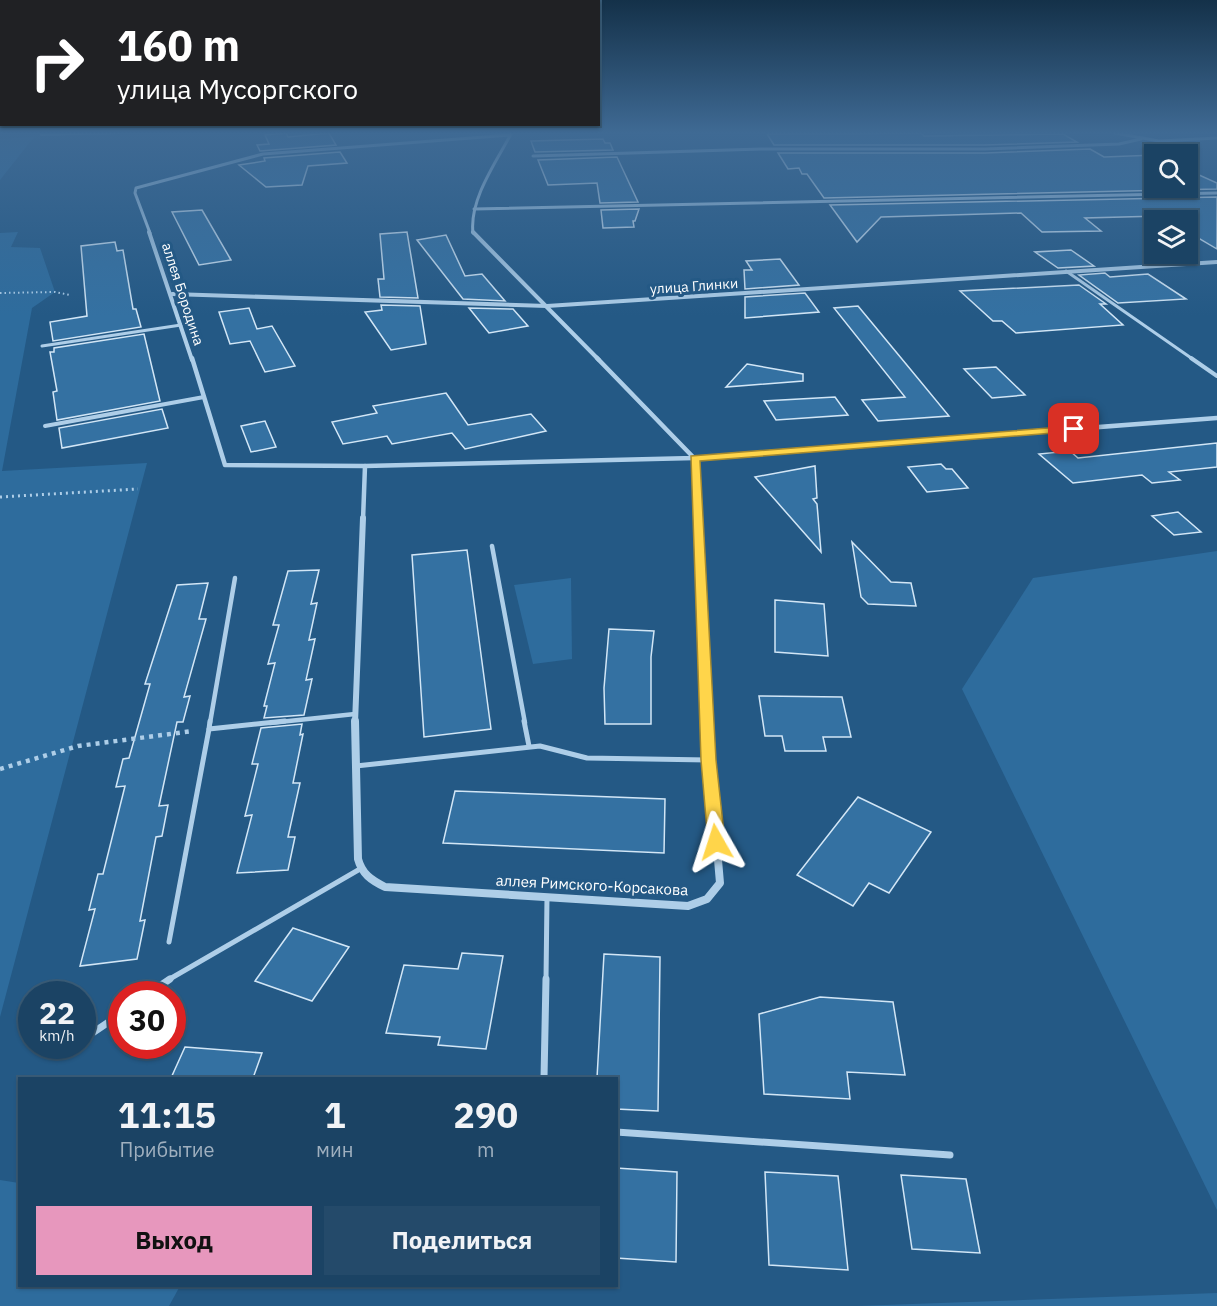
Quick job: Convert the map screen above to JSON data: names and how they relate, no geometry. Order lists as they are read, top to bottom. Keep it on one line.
{"streets":{"street":["улица Глинки","аллея Бородина","аллея Римского-Корсакова"]},"crossings":[["улица Глинки","аллея Бородина"]],"page":{"turn":["160 m","улица Мусоргского"],"speed":"22 km/h","limit":"30","eta":["11:15","Прибытие","1","мин","290","m"],"buttons":["Выход","Поделиться"]}}
